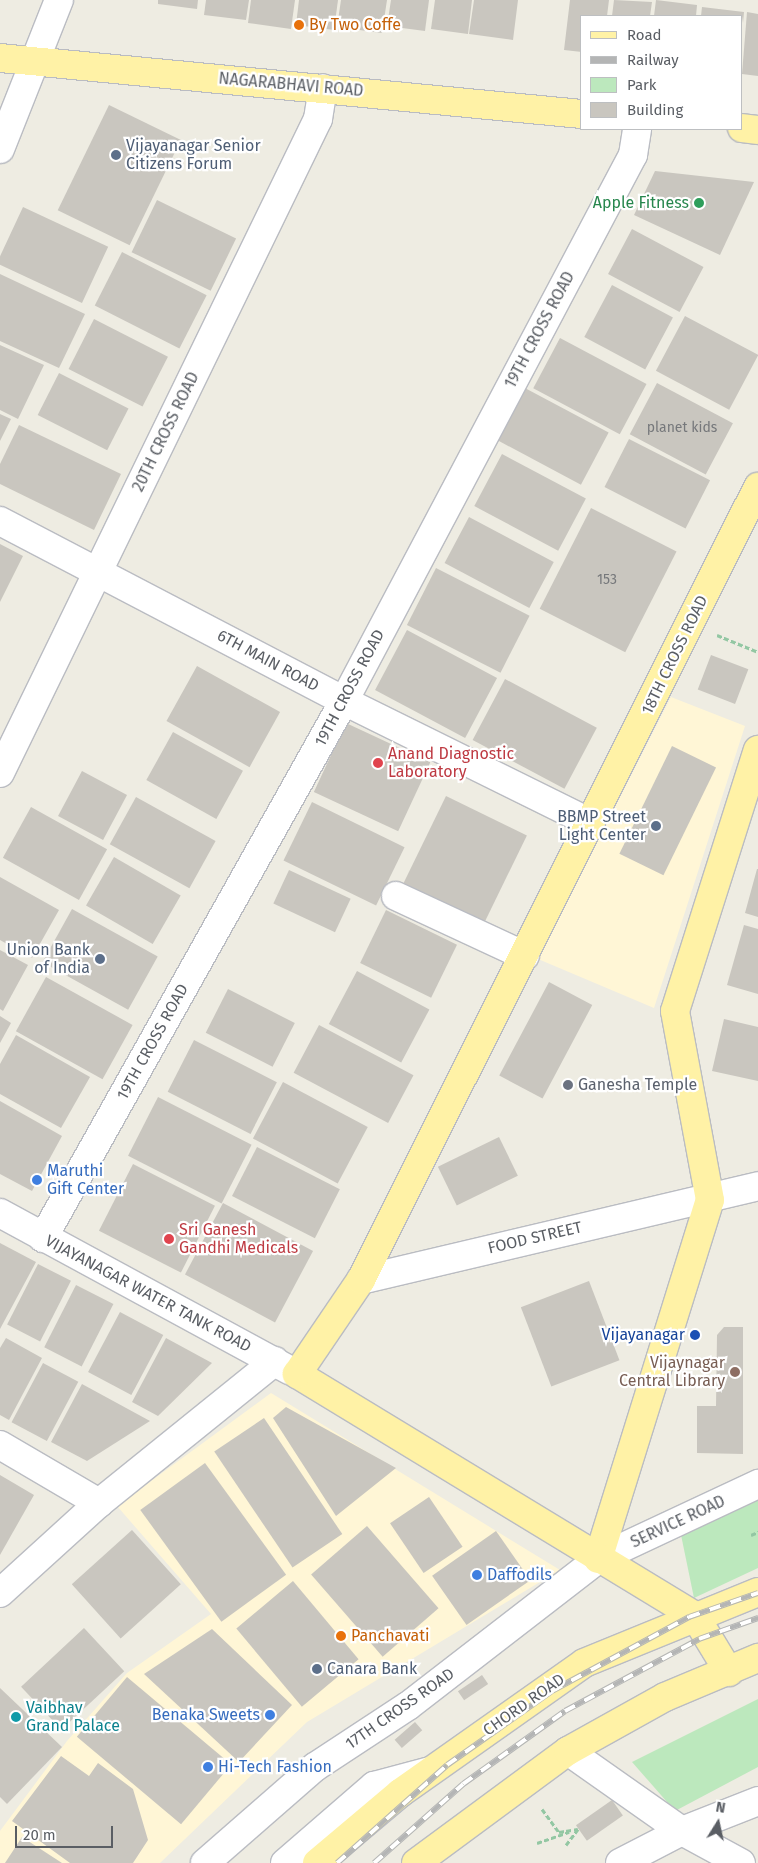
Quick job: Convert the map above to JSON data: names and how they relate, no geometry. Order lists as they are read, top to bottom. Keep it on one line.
{"streets":{"main road":["NAGARABHAVI ROAD","18TH CROSS ROAD","CHORD ROAD"],"street":["19TH CROSS ROAD","20TH CROSS ROAD","6TH MAIN ROAD","FOOD STREET","VIJAYANAGAR WATER TANK ROAD","SERVICE ROAD","17TH CROSS ROAD"]},"crossings":[["NAGARABHAVI ROAD","20TH CROSS ROAD"],["19TH CROSS ROAD","6TH MAIN ROAD"],["19TH CROSS ROAD","VIJAYANAGAR WATER TANK ROAD"],["20TH CROSS ROAD","6TH MAIN ROAD"],["18TH CROSS ROAD","6TH MAIN ROAD"],["18TH CROSS ROAD","FOOD STREET"],["18TH CROSS ROAD","VIJAYANAGAR WATER TANK ROAD"],["SERVICE ROAD","17TH CROSS ROAD"]],"places":["By Two Coffe","Vijayanagar Senior Citizens Forum","Apple Fitness","Anand Diagnostic Laboratory","BBMP Street Light Center","Union Bank of India","Ganesha Temple","Maruthi Gift Center","Sri Ganesh Gandhi Medicals","Vijayanagar","Vijaynagar Central Library","Daffodils","Panchavati","Canara Bank","Benaka Sweets","Vaibhav Grand Palace","Hi-Tech Fashion"],"house_numbers":["planet kids","153"],"legend":["Road","Railway","Park","Building"],"scale_bar":"20 m","north":"top"}
